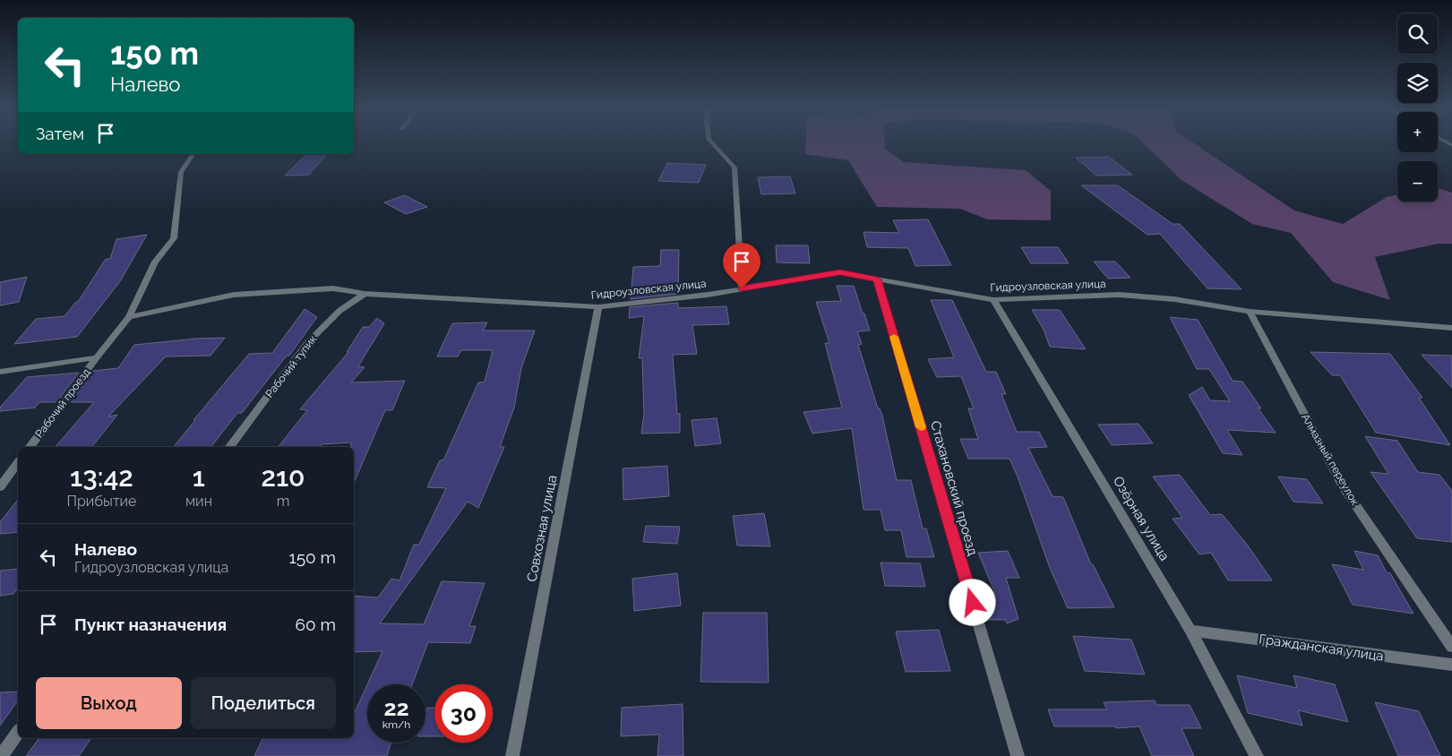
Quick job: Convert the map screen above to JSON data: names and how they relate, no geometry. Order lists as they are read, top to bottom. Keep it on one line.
{"streets":{"street":["Гидроузловская улица","Рабочий тупик","Рабочий проезд","Алмазный переулок","Стахановский проезд","Озёрная улица","Совхозная улица","Гражданская улица"]},"crossings":[["Гидроузловская улица","Рабочий тупик"],["Гидроузловская улица","Алмазный переулок"],["Гидроузловская улица","Стахановский проезд"],["Гидроузловская улица","Озёрная улица"],["Гидроузловская улица","Совхозная улица"],["Озёрная улица","Гражданская улица"]],"page":{"map_buttons":["+","−"],"turn":["150 m","Налево"],"then":"Затем","eta":["13:42","Прибытие","1","мин","210","m"],"list":[{"name":"Налево","note":"Гидроузловская улица","value":"150 m"},{"name":"Пункт назначения","value":"60 m"}],"buttons":["Выход","Поделиться"],"speed":"22 km/h","limit":"30"}}
